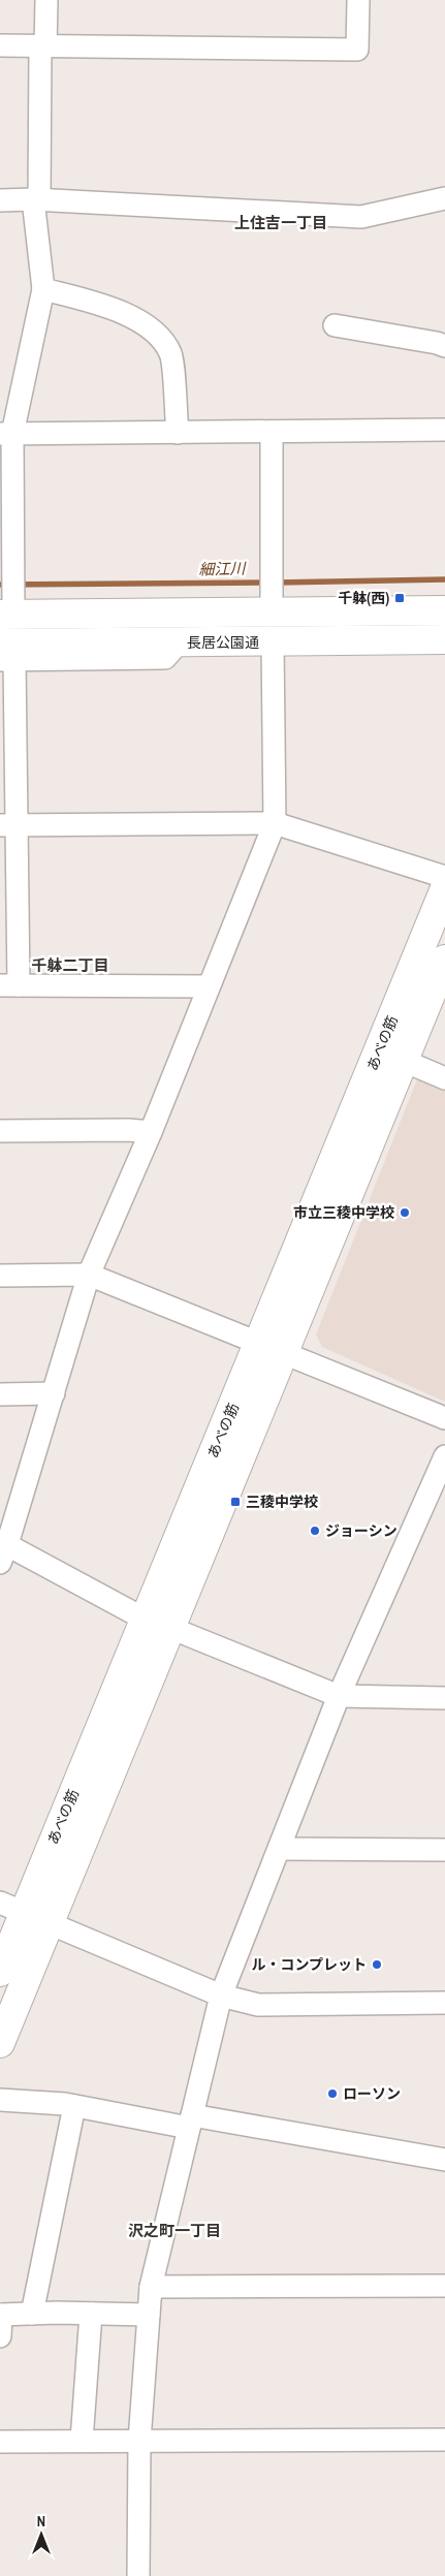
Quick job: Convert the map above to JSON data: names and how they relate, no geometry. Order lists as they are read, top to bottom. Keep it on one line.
{"streets":{"main road":["長居公園通","あべの筋"]},"districts":["上住吉一丁目","千躰二丁目","沢之町一丁目"],"water":["細江川"],"places":{"transit":["千躰(西)","三稜中学校"],"other":["市立三稜中学校","ジョーシン","ル・コンプレット","ローソン"]},"north":"top"}
